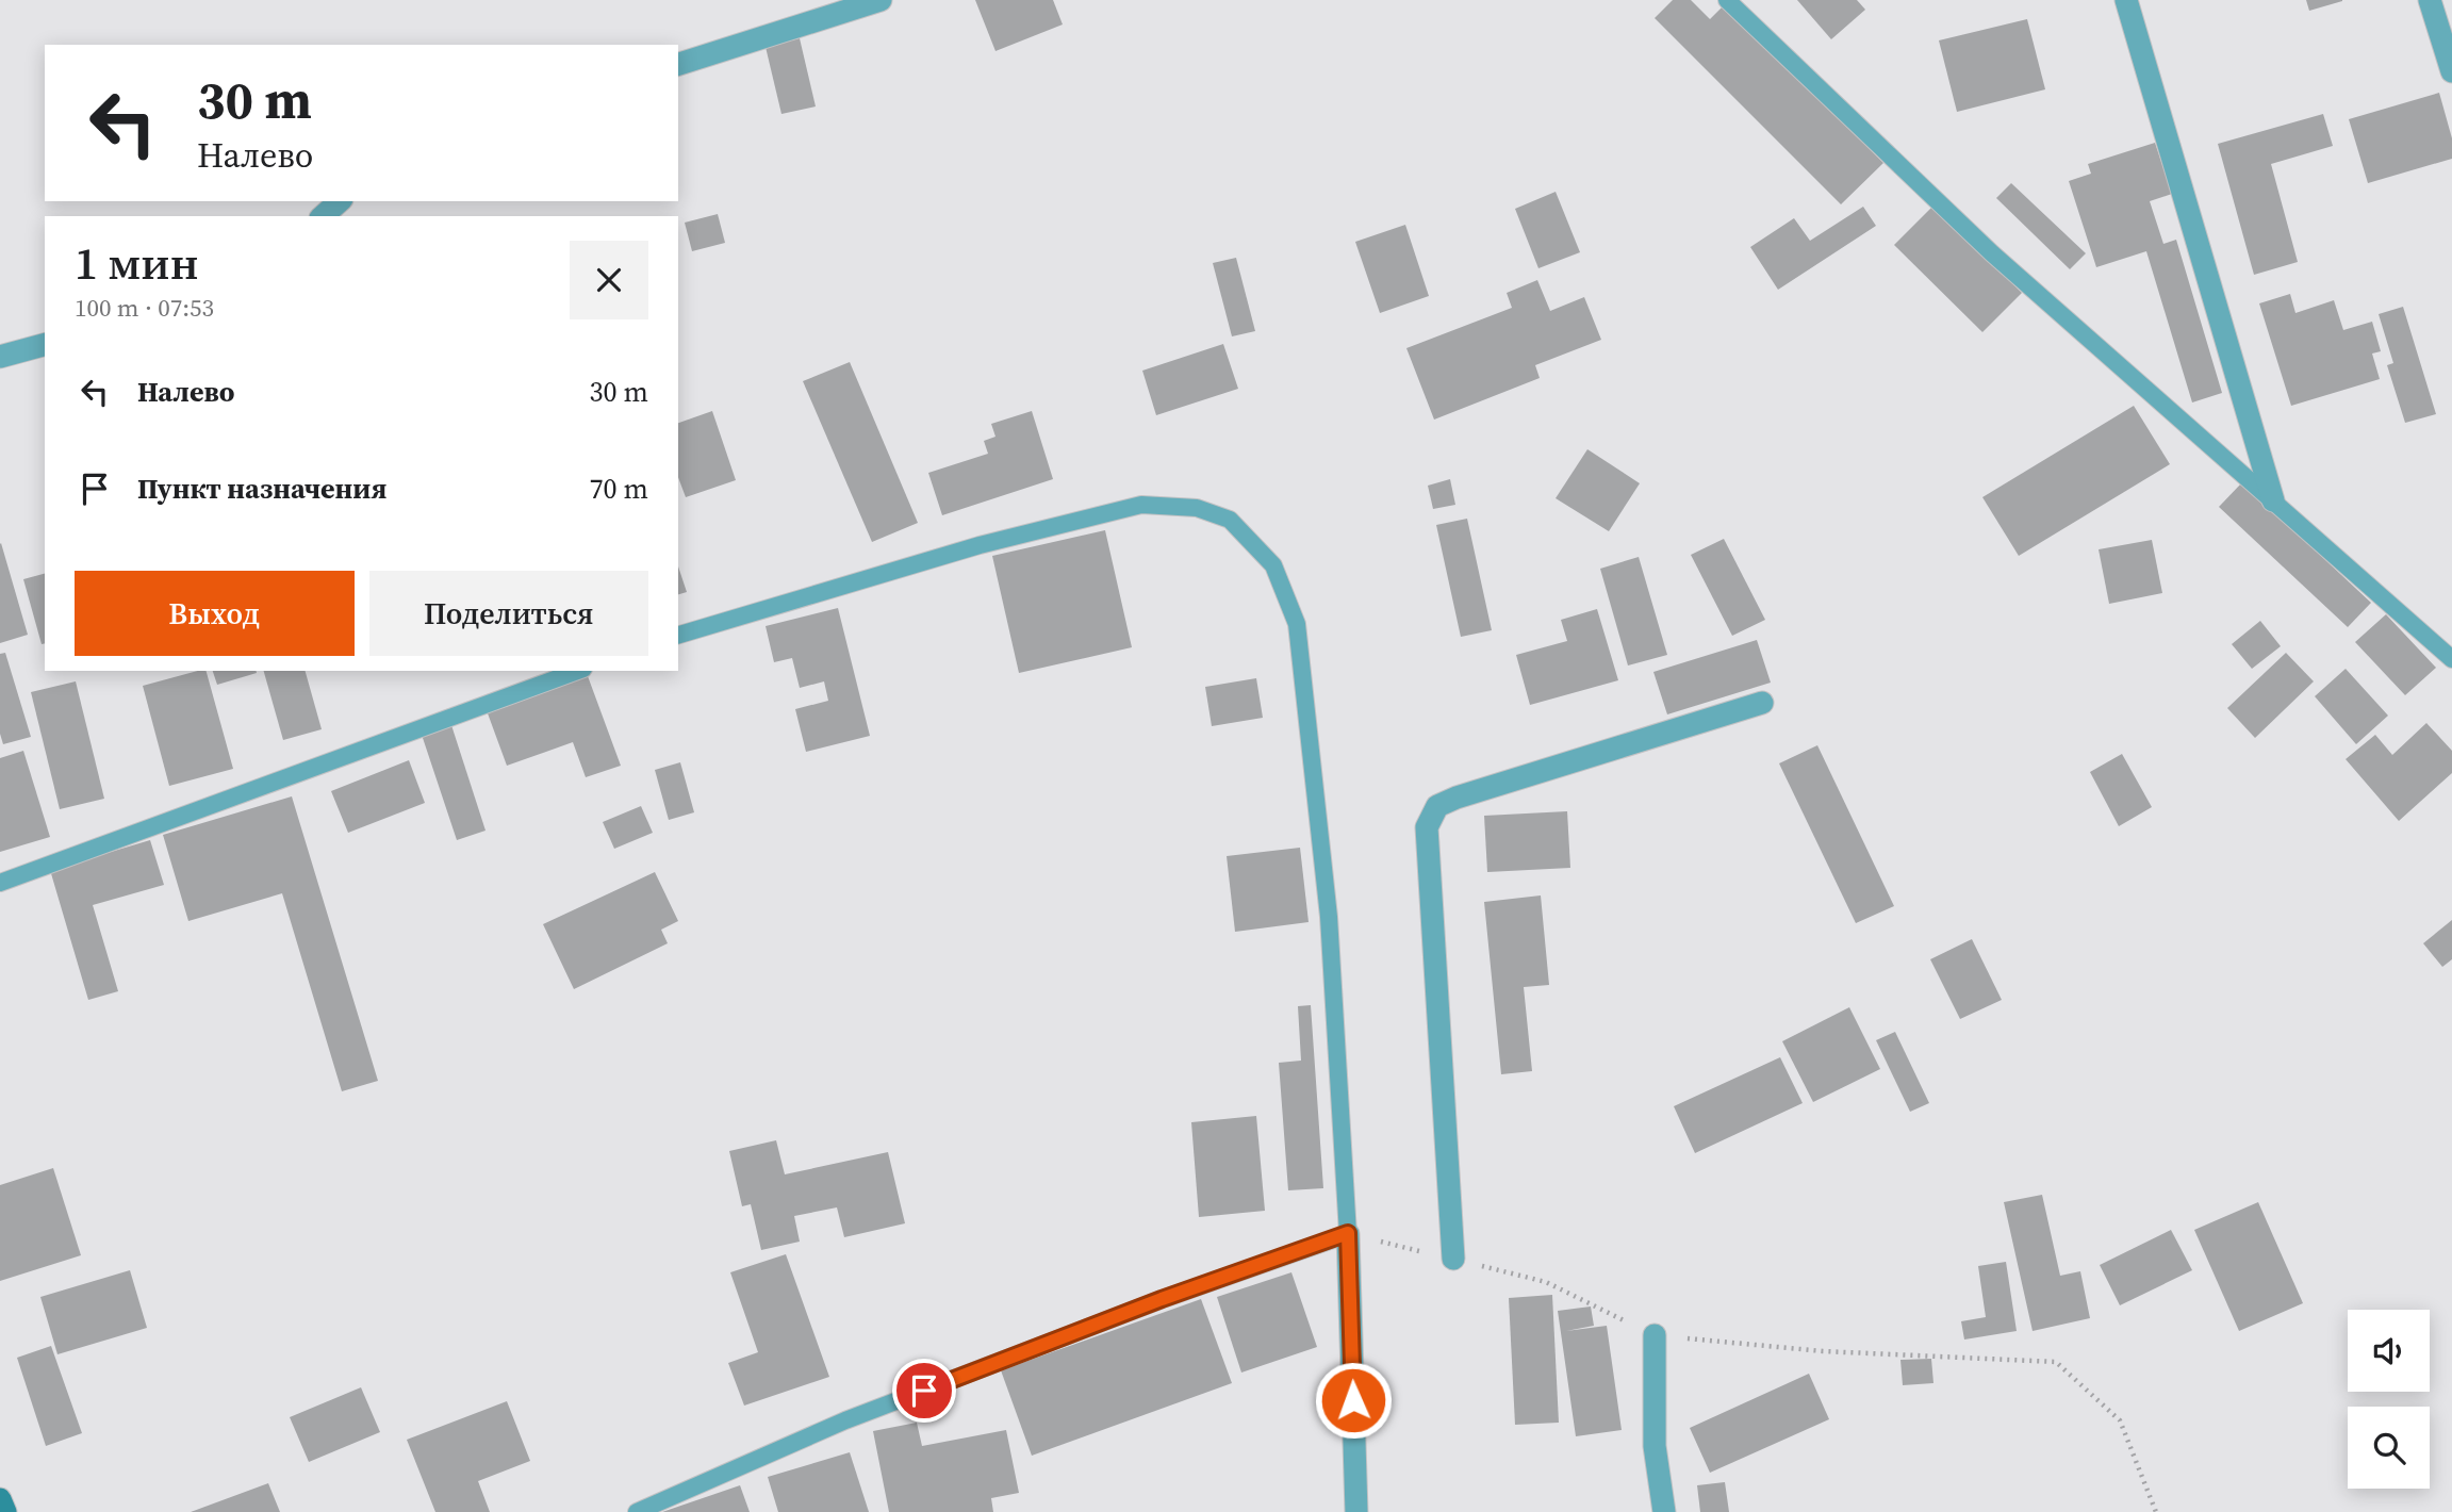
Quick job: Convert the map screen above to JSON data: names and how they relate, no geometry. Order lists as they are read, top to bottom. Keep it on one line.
{"page":{"turn":["30 m","Налево"],"heading":["1 мин","100 m · 07:53"],"list":[{"name":"Налево","value":"30 m"},{"name":"Пункт назначения","value":"70 m"}],"buttons":["Выход","Поделиться"]}}
